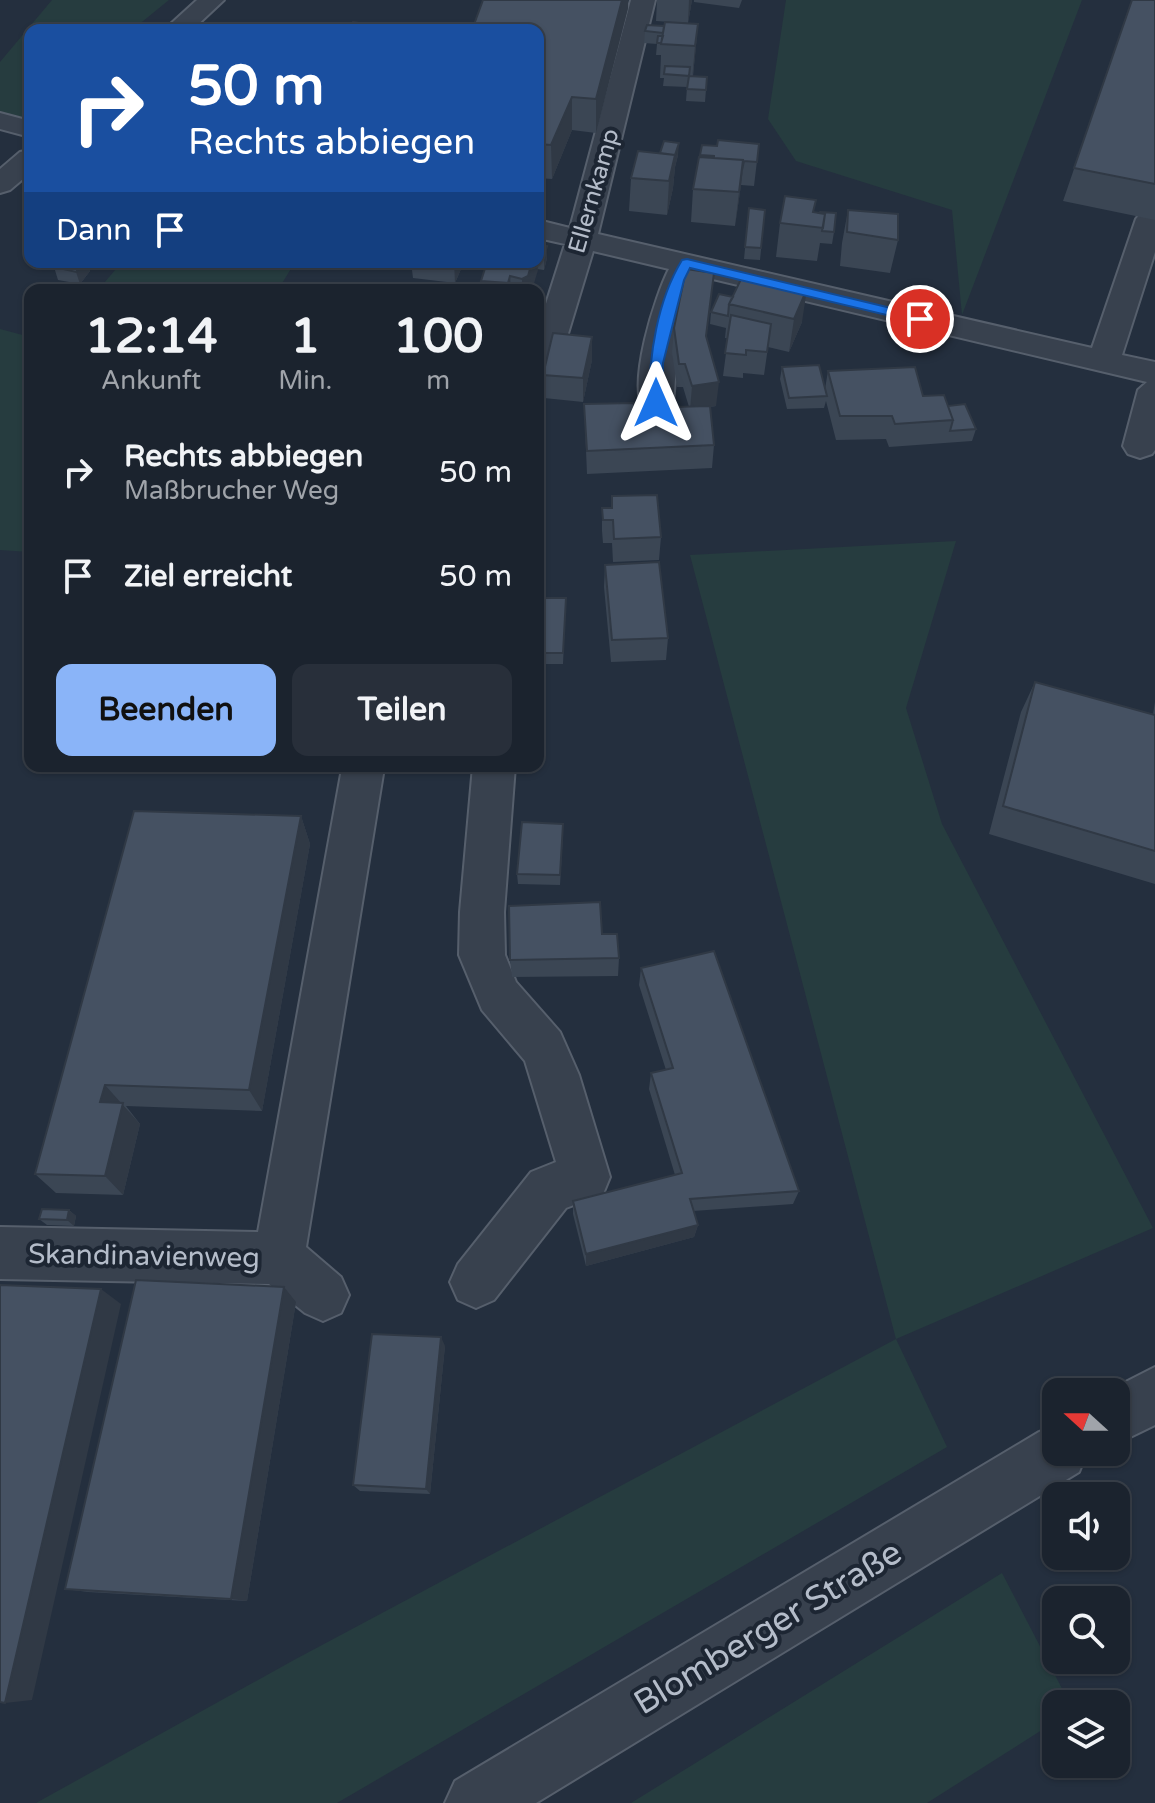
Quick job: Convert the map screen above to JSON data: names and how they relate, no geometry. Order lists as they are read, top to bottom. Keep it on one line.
{"streets":{"street":["Ellernkamp","Skandinavienweg","Blomberger Straße"]},"north":"left","page":{"turn":["50 m","Rechts abbiegen"],"then":"Dann","eta":["12:14","Ankunft","1","Min.","100","m"],"list":[{"name":"Rechts abbiegen","note":"Maßbrucher Weg","value":"50 m"},{"name":"Ziel erreicht","value":"50 m"}],"buttons":["Beenden","Teilen"]}}
